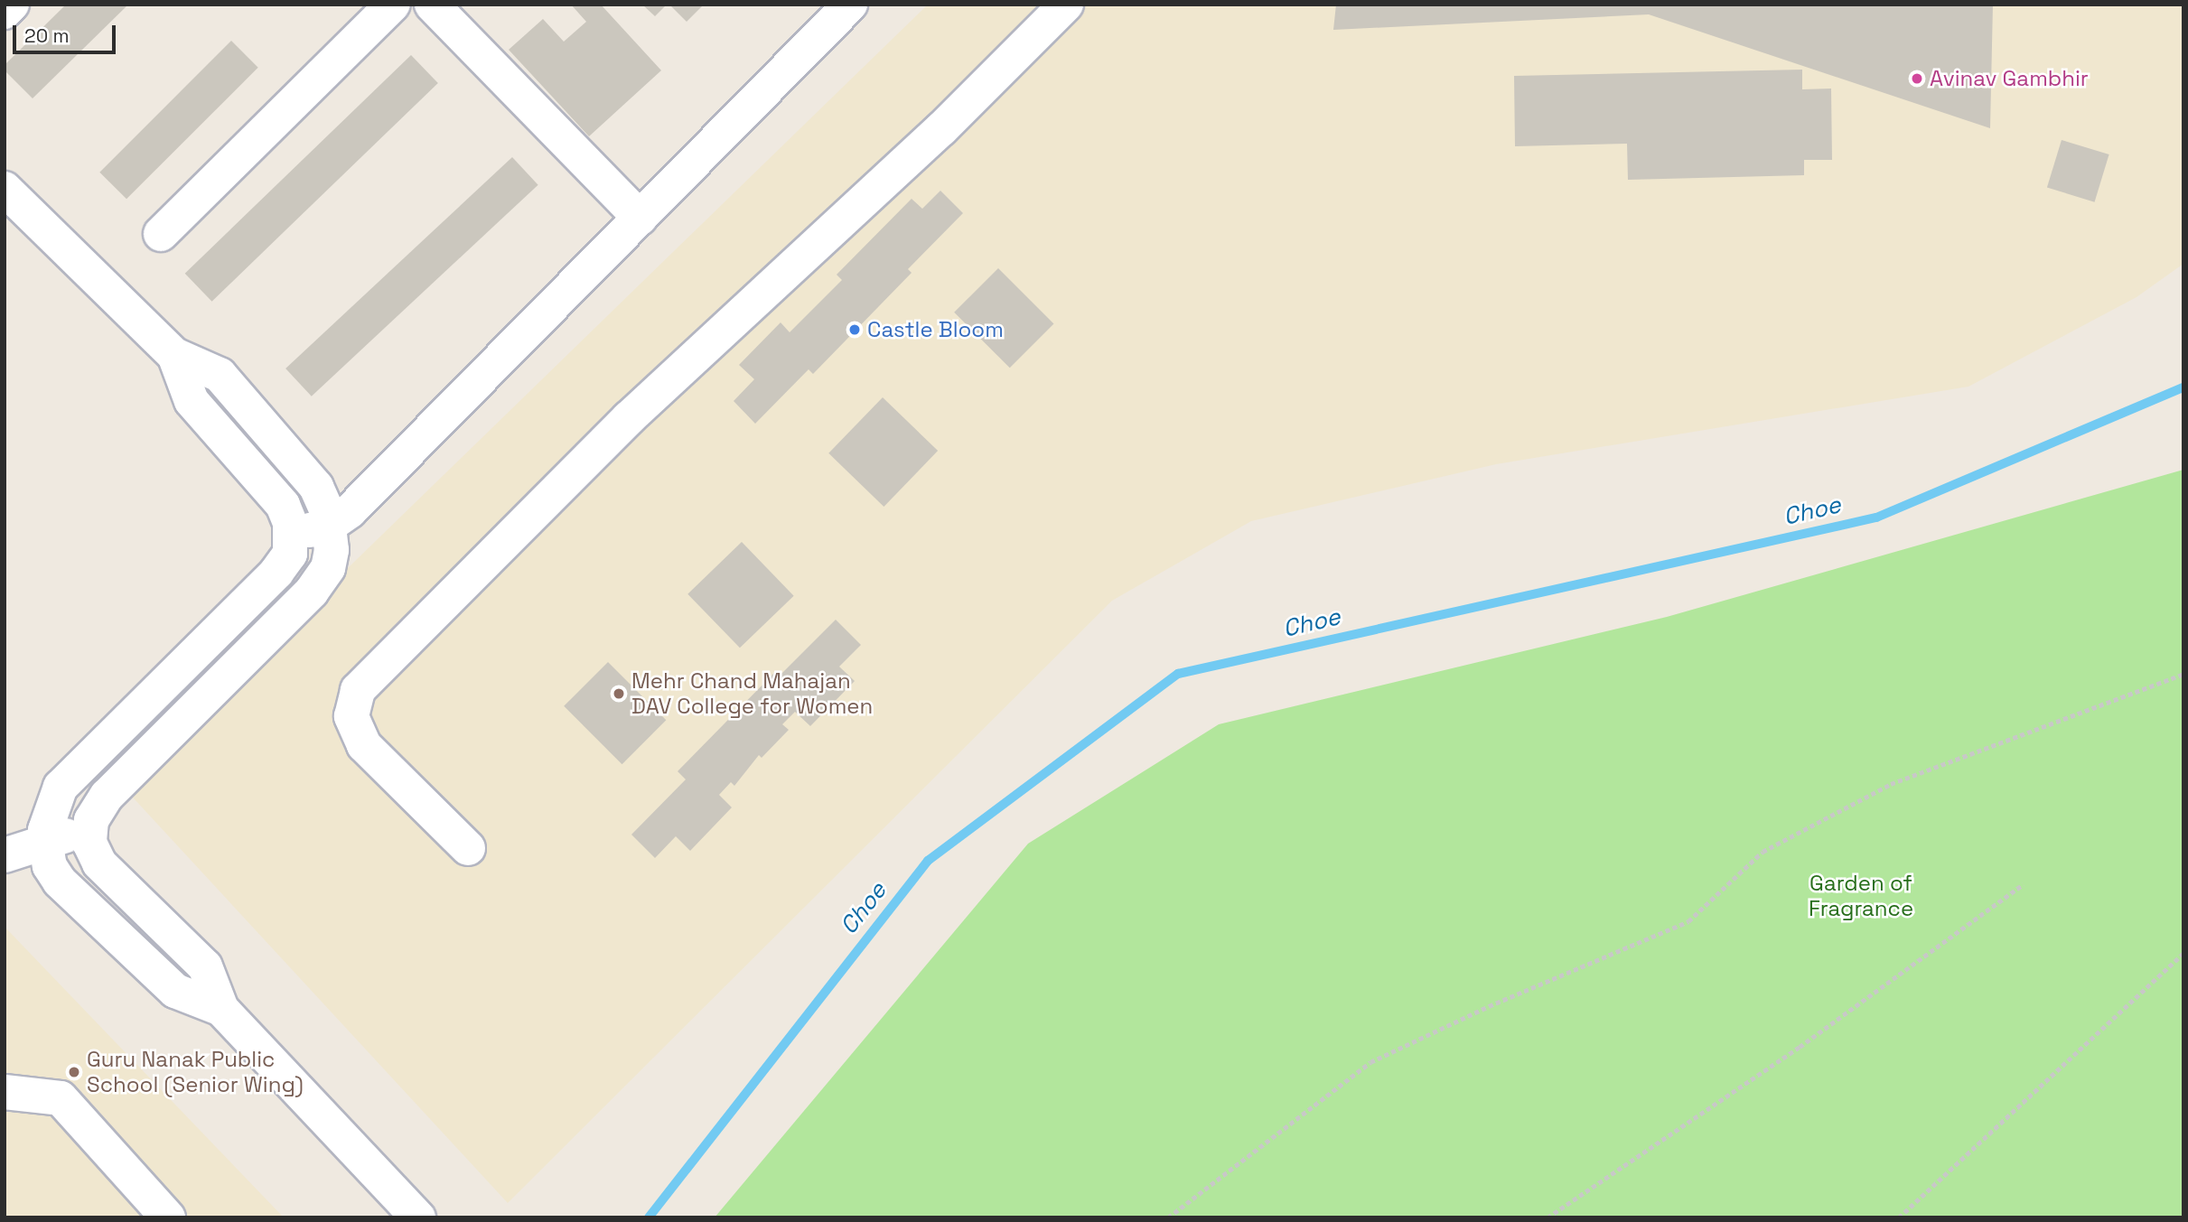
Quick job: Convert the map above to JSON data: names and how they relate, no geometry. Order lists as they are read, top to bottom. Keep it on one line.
{"water":["Choe"],"parks":["Garden of Fragrance"],"places":["Avinav Gambhir","Castle Bloom","Mehr Chand Mahajan DAV College for Women","Guru Nanak Public School (Senior Wing)"],"scale_bar":"20 m"}
